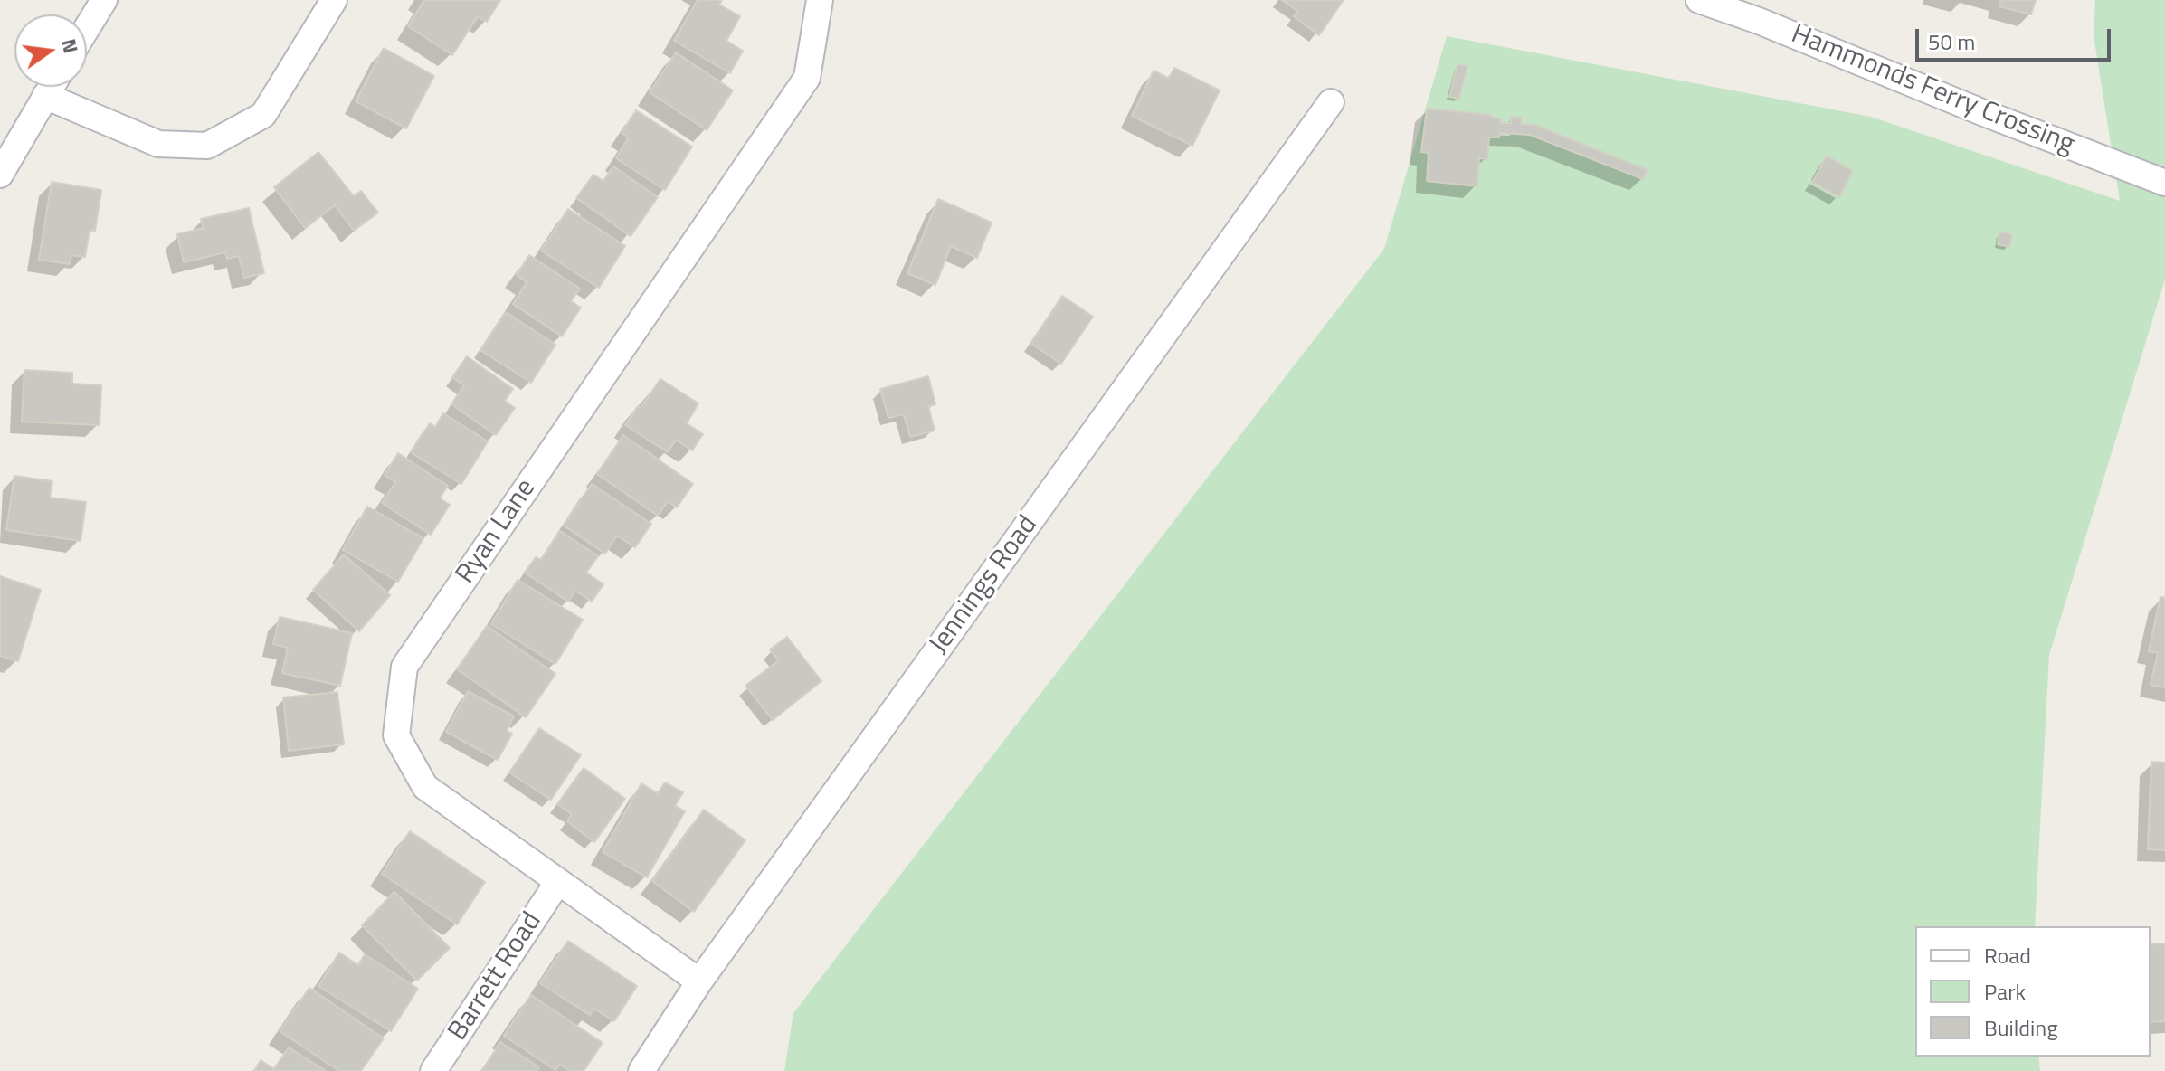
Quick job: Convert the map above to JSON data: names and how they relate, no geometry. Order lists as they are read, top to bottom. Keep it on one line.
{"streets":{"street":["Hammonds Ferry Crossing","Ryan Lane","Jennings Road","Barrett Road"]},"crossings":[["Ryan Lane","Jennings Road"],["Ryan Lane","Barrett Road"]],"legend":["Road","Park","Building"],"scale_bar":"50 m","north":"right"}
